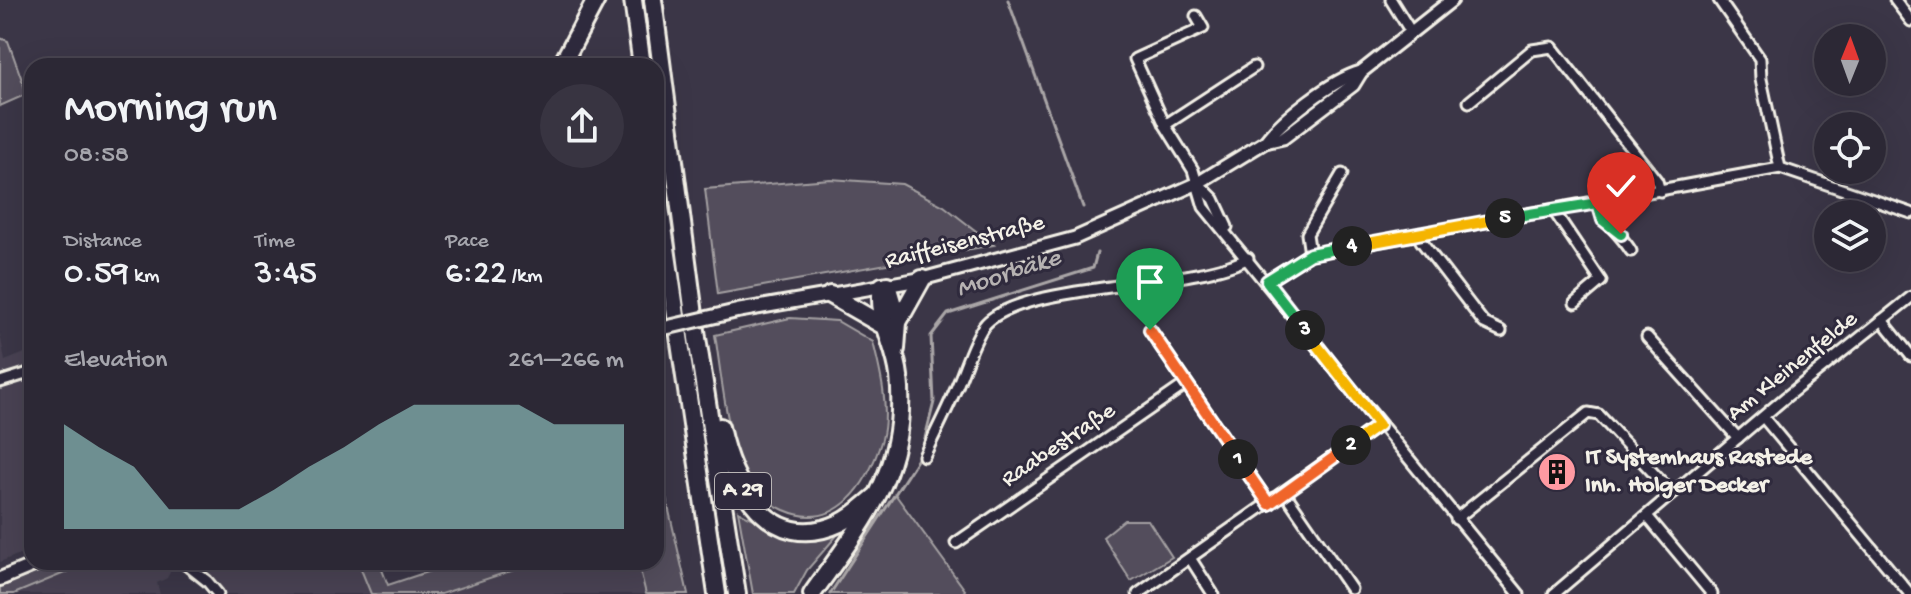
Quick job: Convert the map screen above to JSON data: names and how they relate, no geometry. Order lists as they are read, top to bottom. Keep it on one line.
{"streets":{"highway":["A 29"],"main road":["Raiffeisenstraße"],"street":["Am Kleinenfelde","Raabestraße"]},"water":["Moorbäke"],"places":{"building":["IT Systemhaus Rastede Inh. Holger Decker"]},"north":"top","page":{"heading":["Morning run","08:58"],"stats":[["Distance","0.59 km"],["Time","3:45"],["Pace","6:22 /km"]],"pins":["5","4","3","2","1"],"chart":["Elevation","261–266 m"]}}
